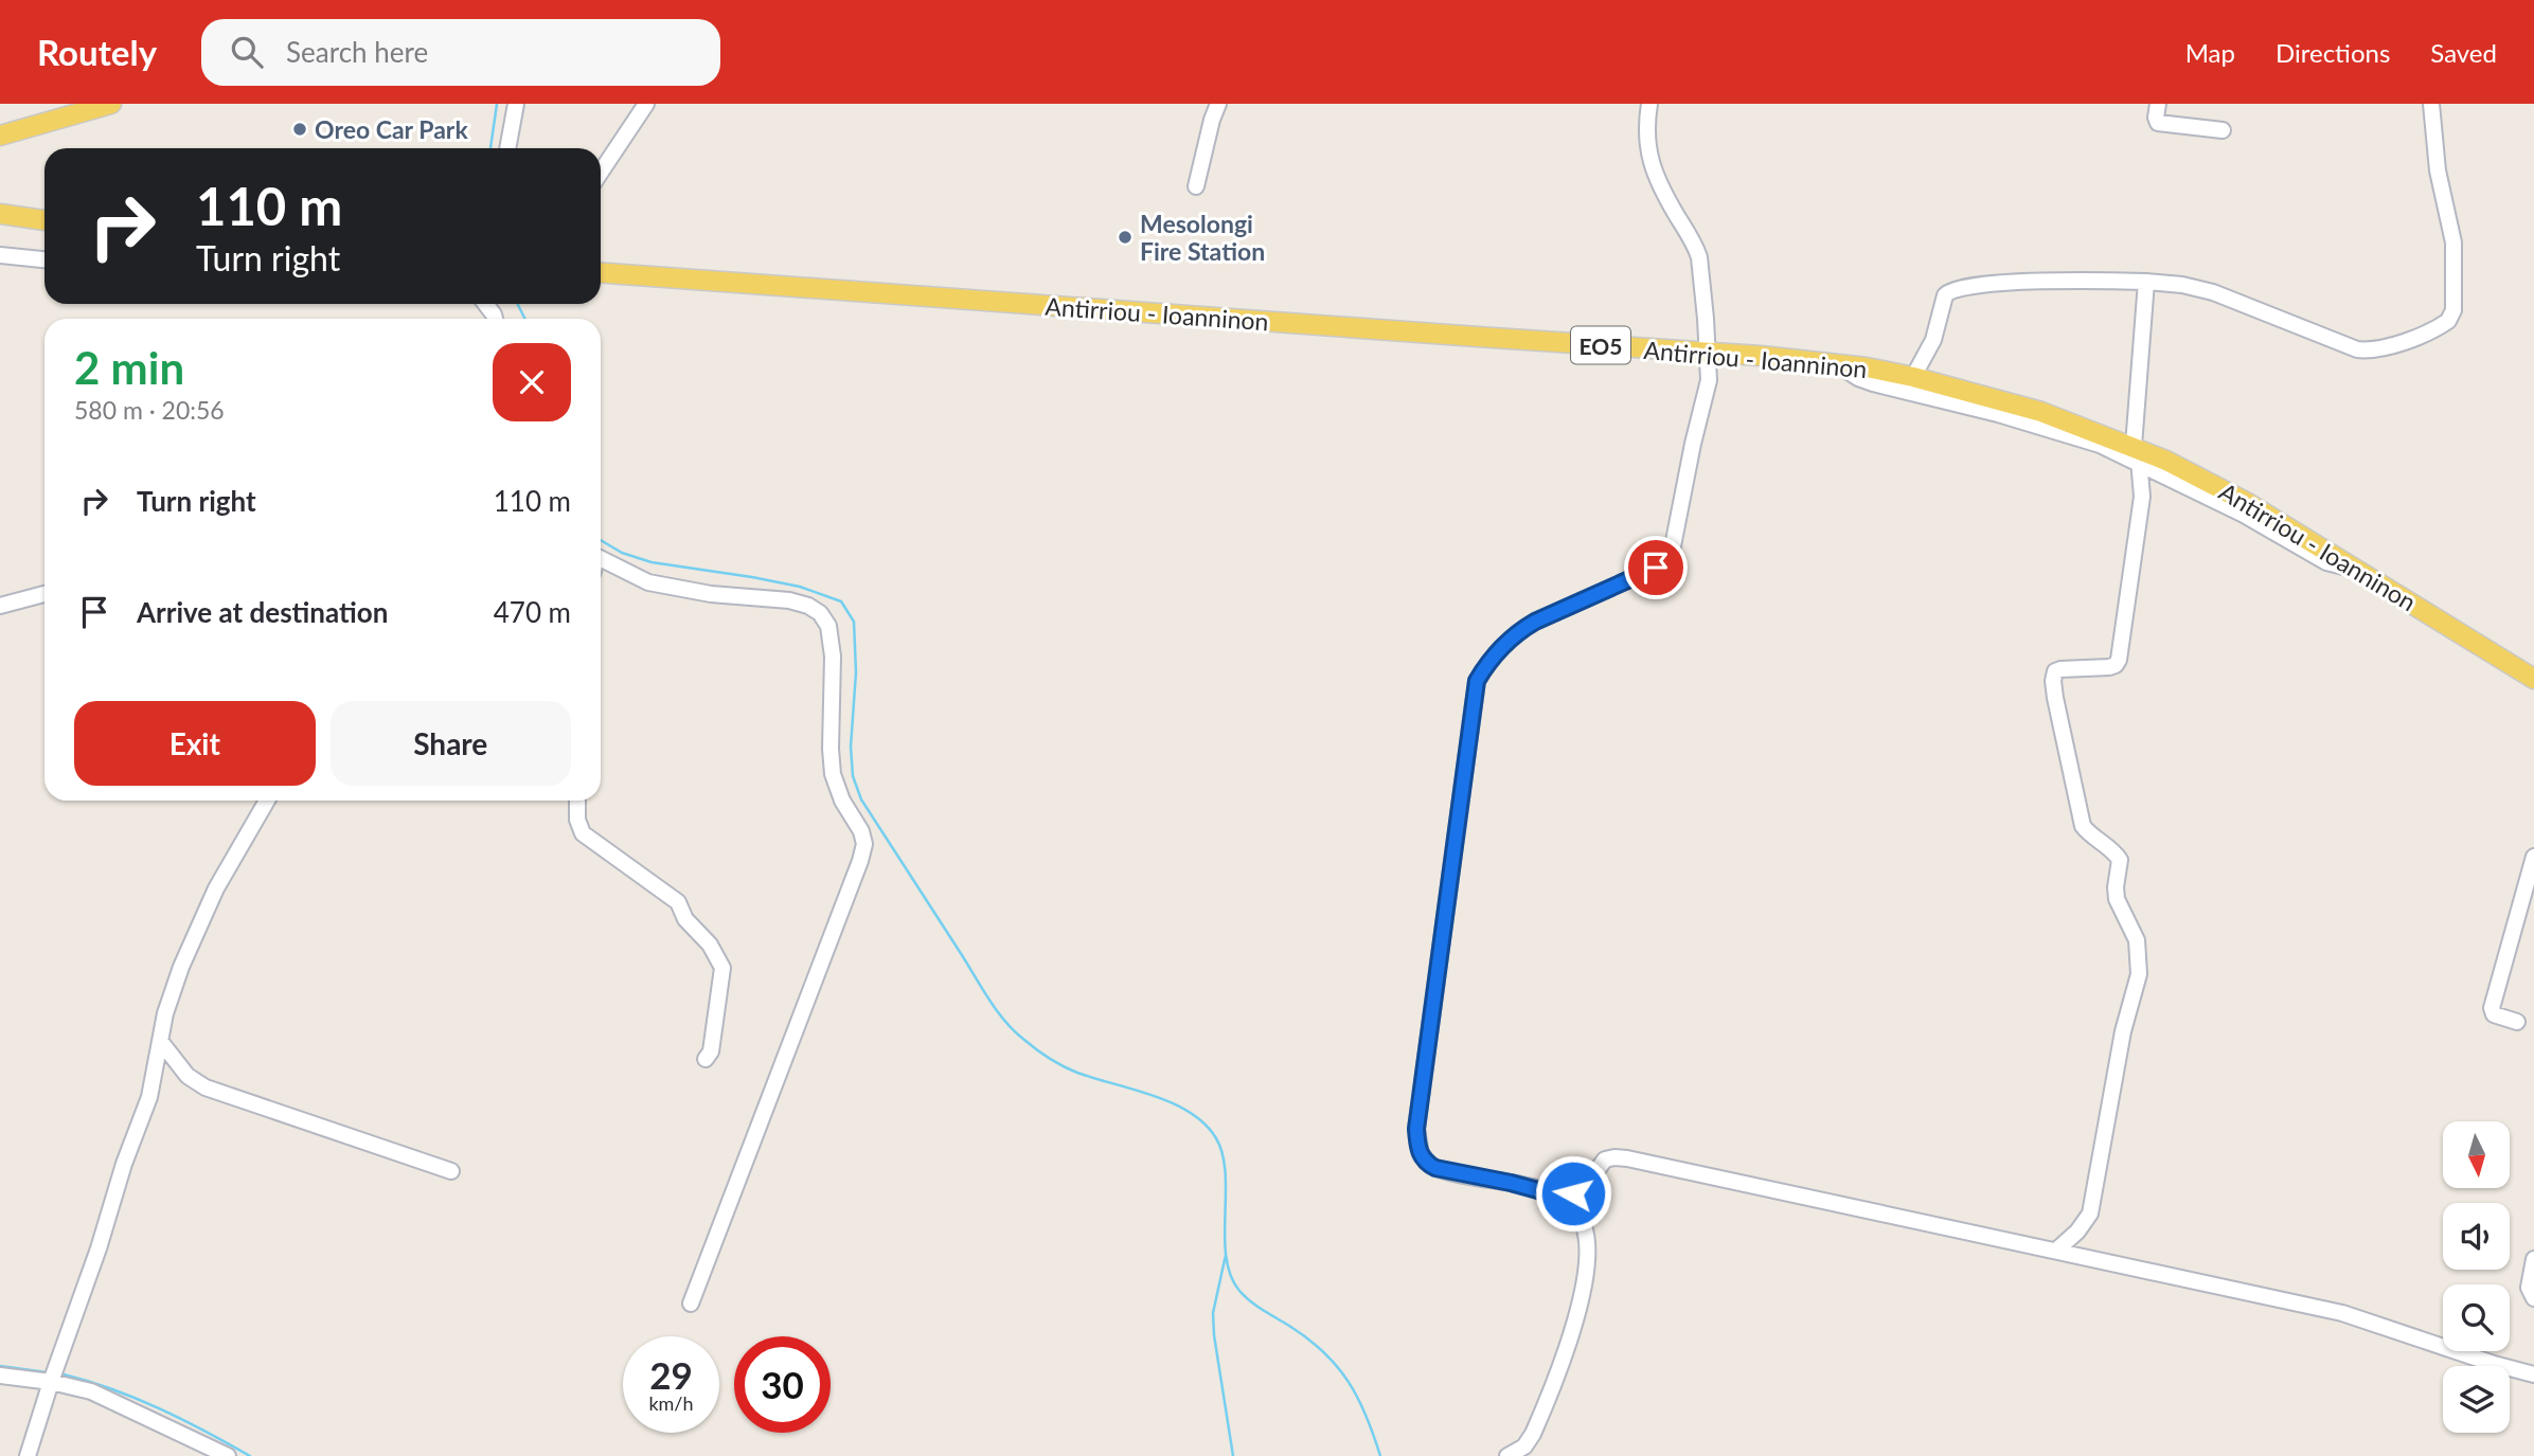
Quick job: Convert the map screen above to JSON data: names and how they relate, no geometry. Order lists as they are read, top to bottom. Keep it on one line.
{"streets":{"main road":["Antirriou - Ioanninon","ΕΟ5"]},"places":["Oreo Car Park","Mesolongi Fire Station"],"north":"bottom","page":{"header":"Routely","search":"Search here","nav":["Map","Directions","Saved"],"turn":["110 m","Turn right"],"heading":["2 min","580 m · 20:56"],"list":[{"name":"Turn right","value":"110 m"},{"name":"Arrive at destination","value":"470 m"}],"buttons":["Exit","Share"],"speed":"29 km/h","limit":"30"}}
